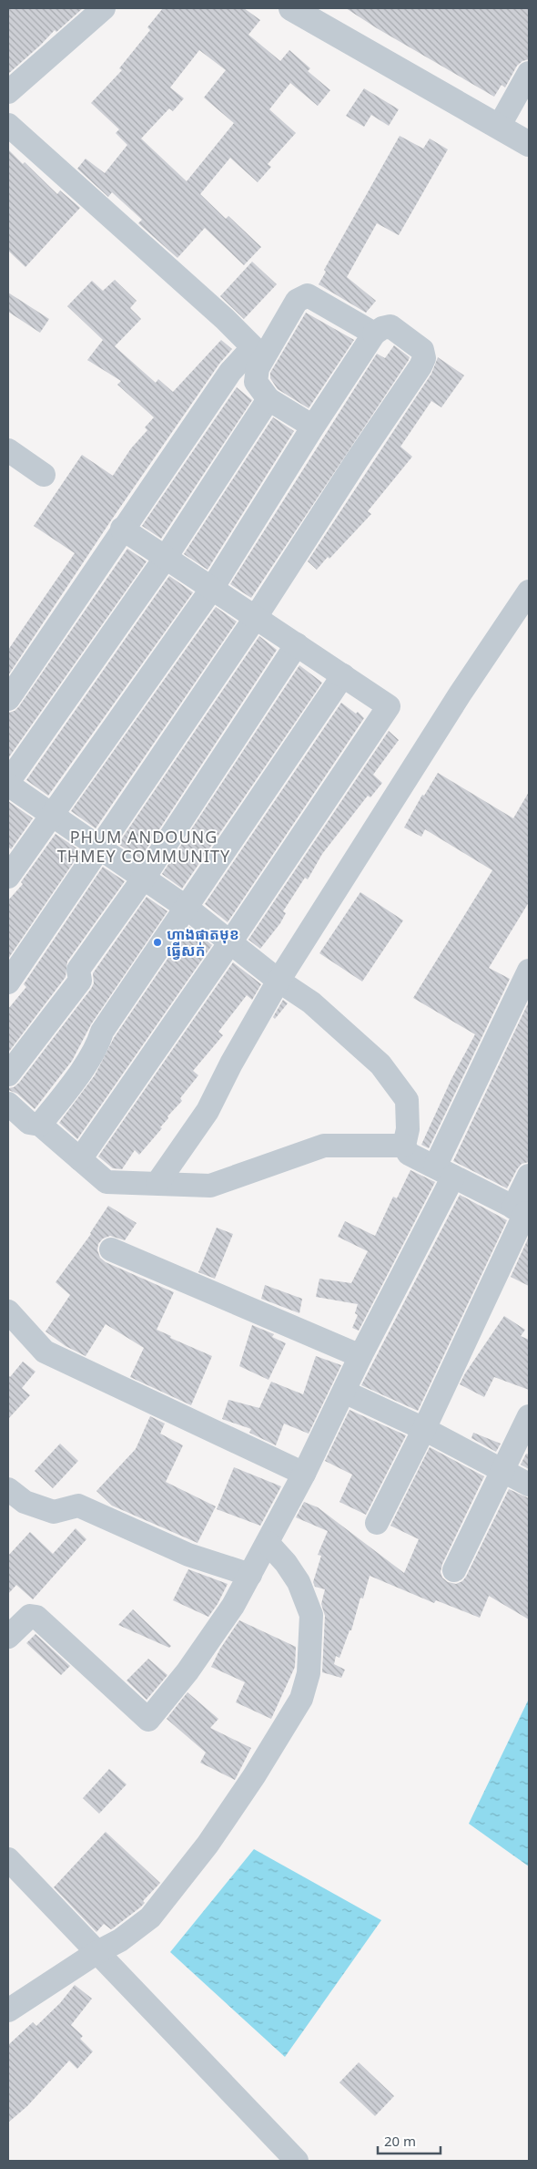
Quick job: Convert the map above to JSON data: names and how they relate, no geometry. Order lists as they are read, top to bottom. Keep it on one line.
{"districts":["PHUM ANDOUNG THMEY COMMUNITY"],"places":["ហាងផាតមុខ ធ្វើសក់"],"scale_bar":"20 m"}
